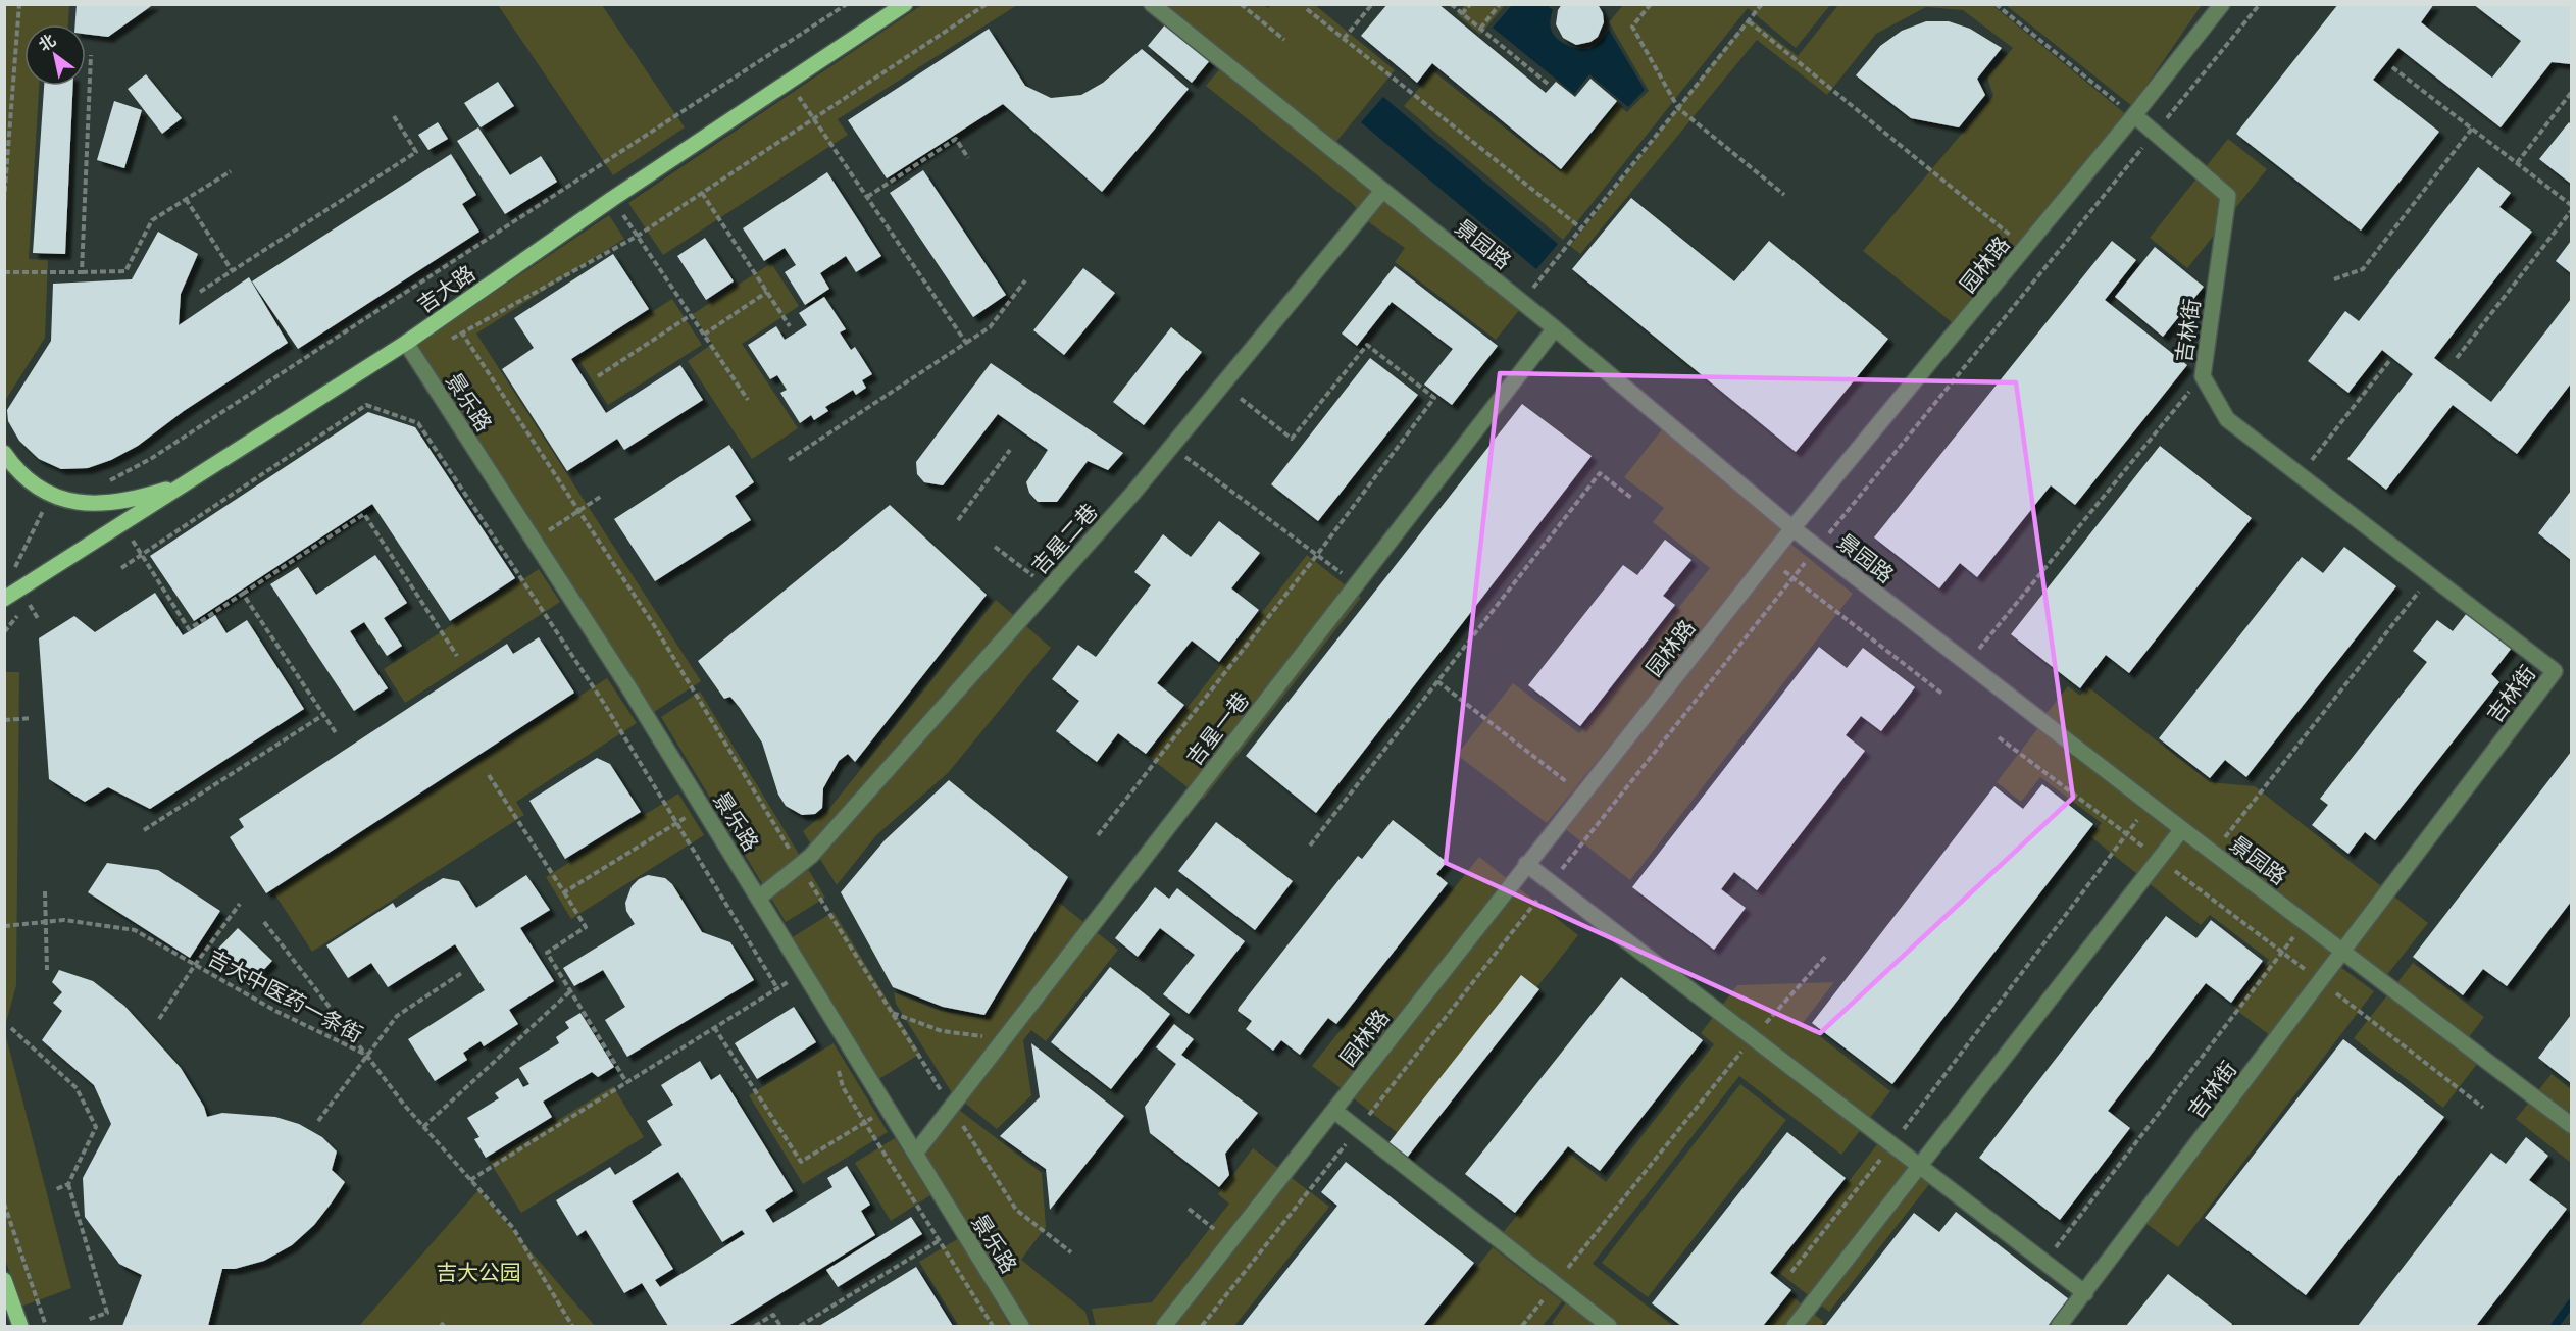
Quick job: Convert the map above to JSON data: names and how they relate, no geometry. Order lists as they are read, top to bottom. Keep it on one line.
{"streets":{"main road":["吉大路"],"street":["景园路","园林路","吉林街","景乐路","吉星二巷","吉星一巷"],"path":["吉大中医药一条街"]},"crossings":[["景园路","园林路"],["景园路","吉林街"],["景园路","吉星二巷"],["景园路","吉星一巷"],["园林路","吉林街"],["吉大路","景乐路"],["景乐路","吉星二巷"],["景乐路","吉星一巷"]],"parks":["吉大公园"],"north":"top left"}
